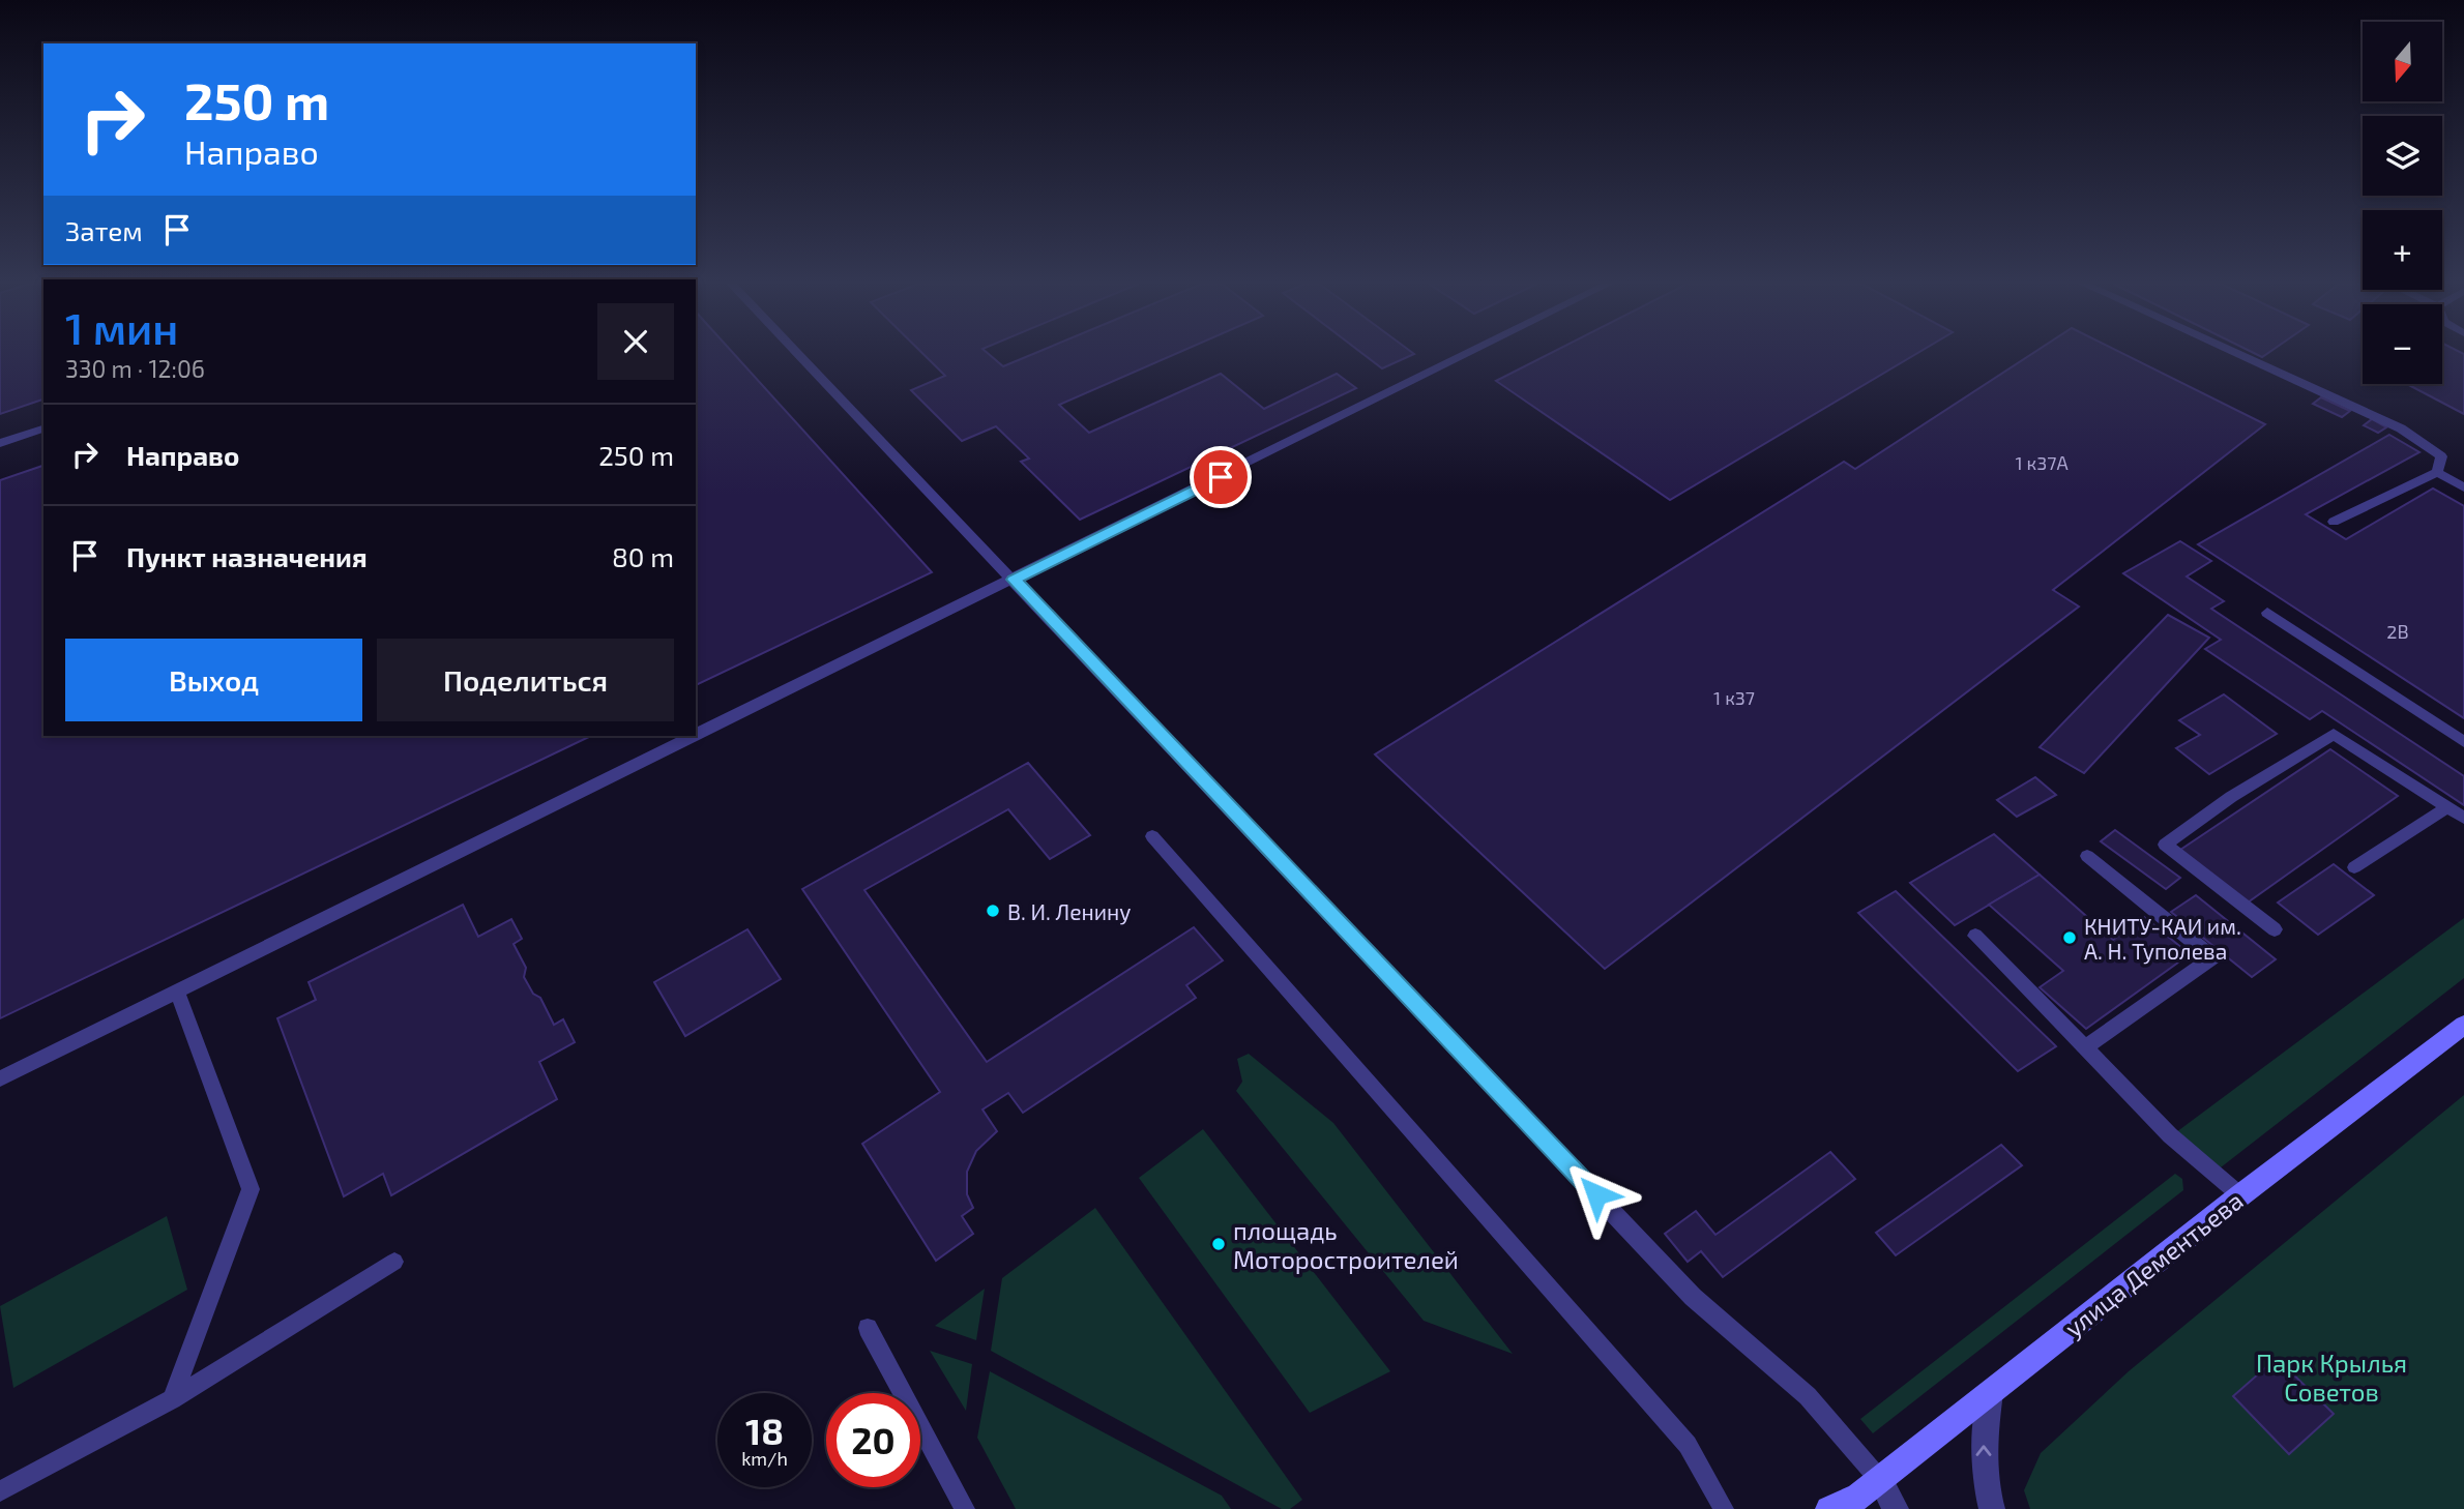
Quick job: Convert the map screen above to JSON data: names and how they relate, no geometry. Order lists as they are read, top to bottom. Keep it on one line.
{"streets":{"main road":["улица Дементьева"]},"parks":["Парк Крылья Советов"],"places":["В. И. Ленину","КНИТУ-КАИ им. А. Н. Туполева","площадь Моторостроителей"],"house_numbers":["1 к37А","2В","1 к37"],"north":"bottom","page":{"map_buttons":["+","−"],"turn":["250 m","Направо"],"then":"Затем","heading":["1 мин","330 m · 12:06"],"list":[{"name":"Направо","value":"250 m"},{"name":"Пункт назначения","value":"80 m"}],"buttons":["Выход","Поделиться"],"speed":"18 km/h","limit":"20"}}
